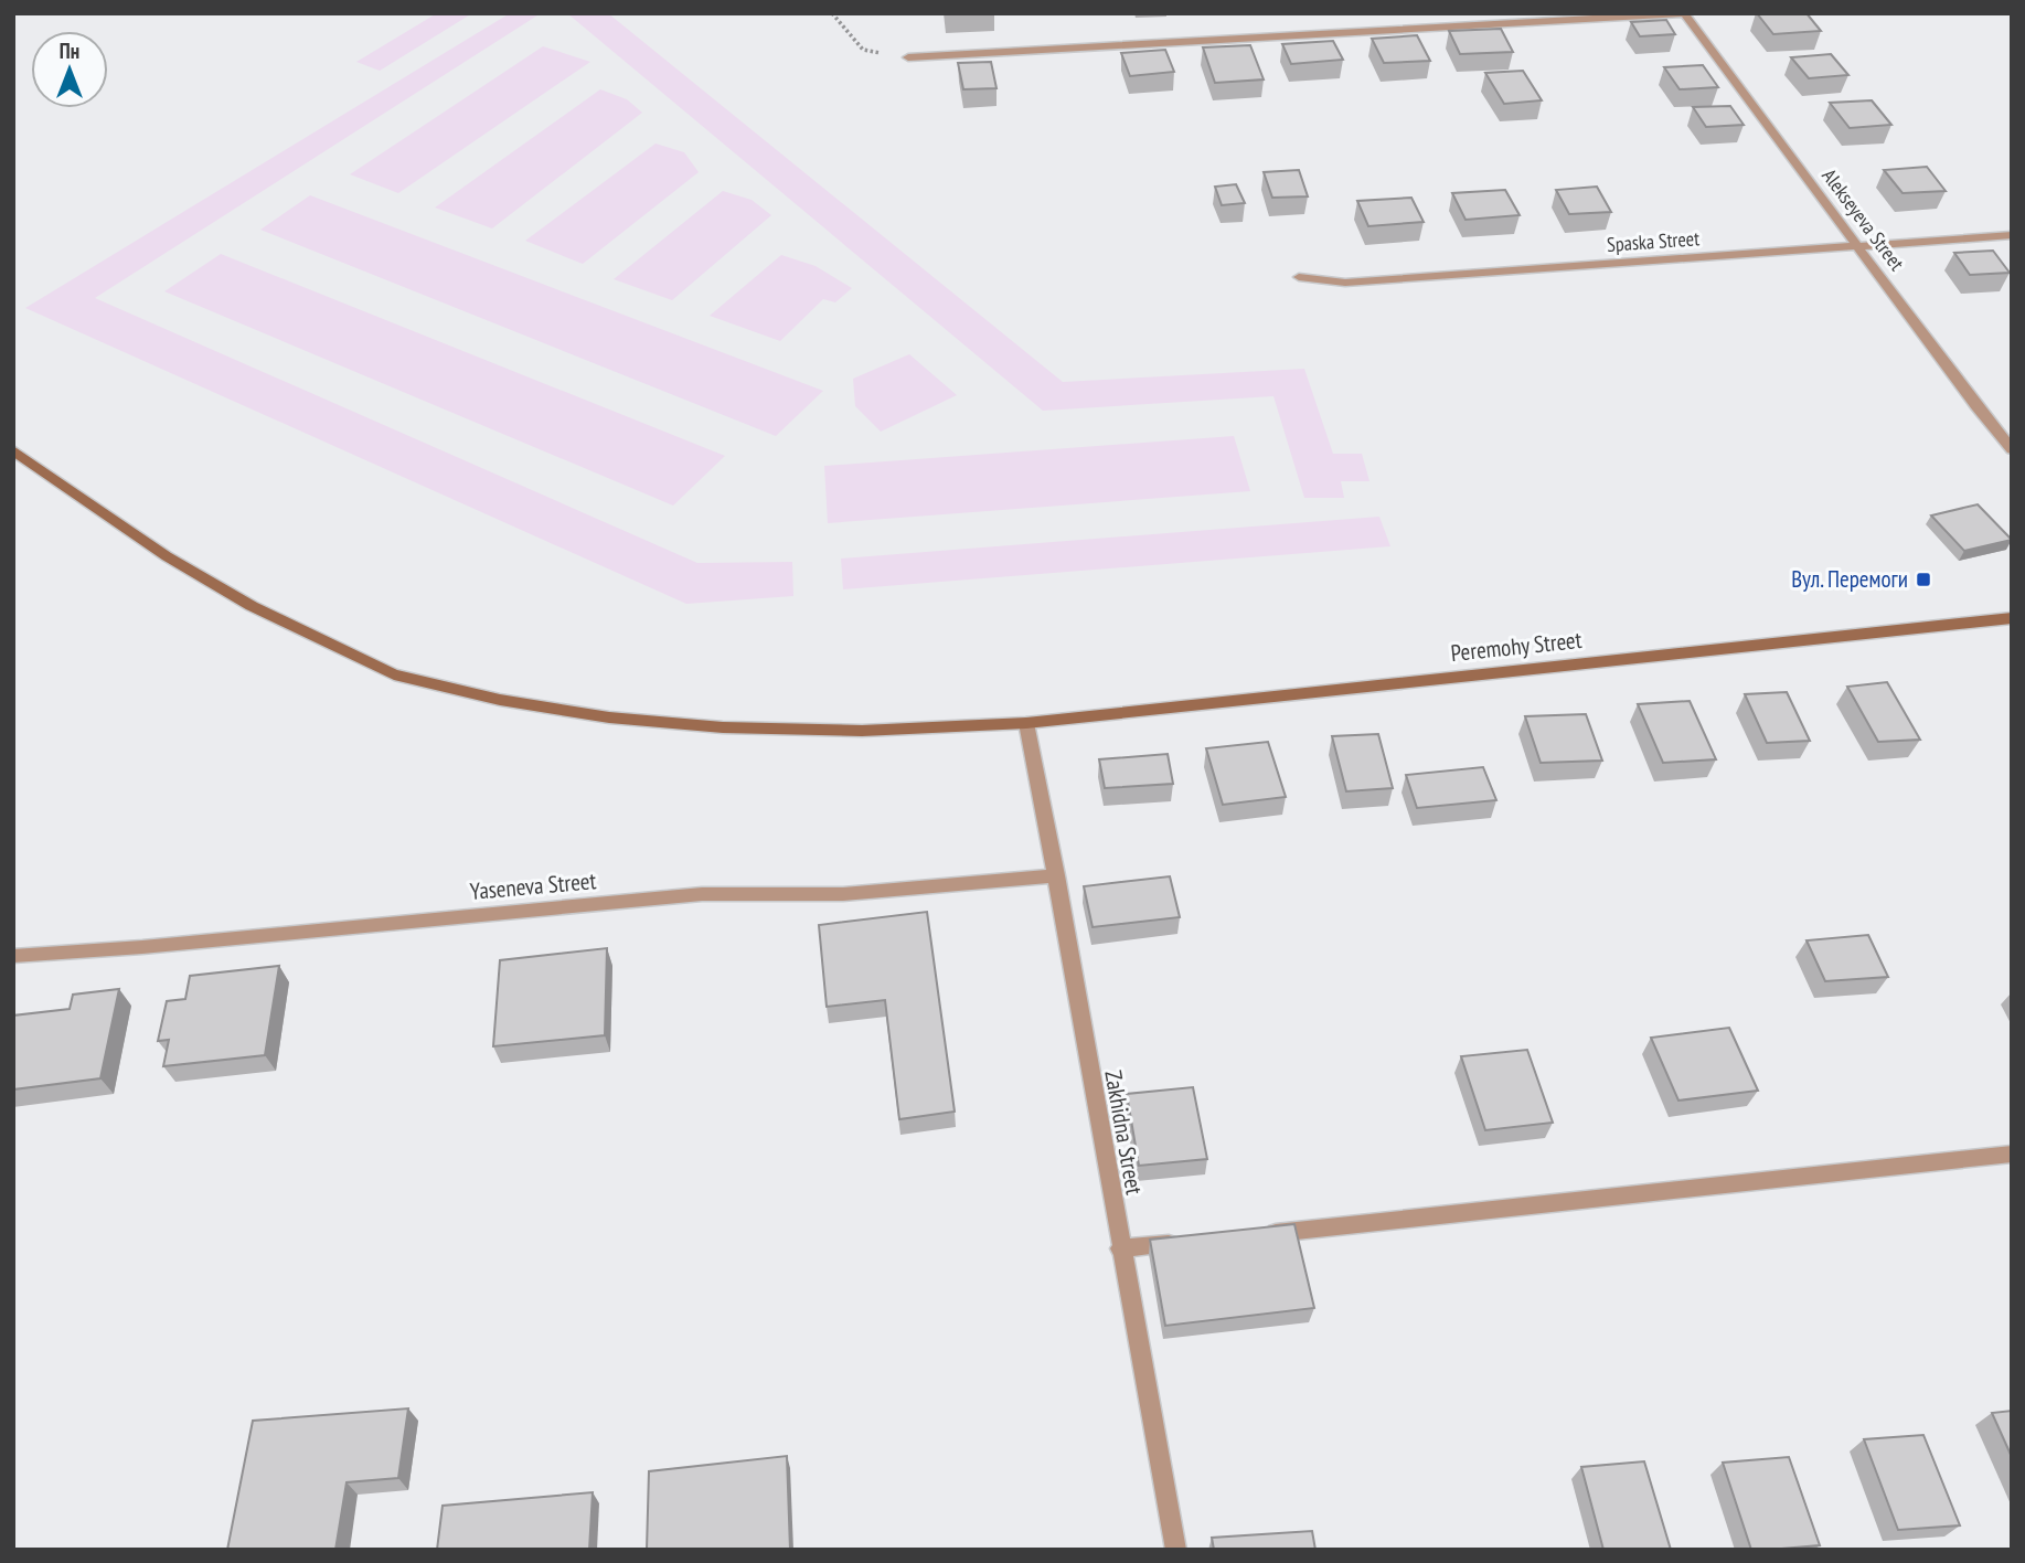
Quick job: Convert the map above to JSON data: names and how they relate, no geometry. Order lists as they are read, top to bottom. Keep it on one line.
{"streets":{"main road":["Peremohy Street"],"street":["Alekseyeva Street","Spaska Street","Yaseneva Street","Zakhidna Street"]},"crossings":[["Alekseyeva Street","Spaska Street"],["Peremohy Street","Zakhidna Street"],["Yaseneva Street","Zakhidna Street"]],"places":{"transit":["Вул. Перемоги"]},"north":"top"}
